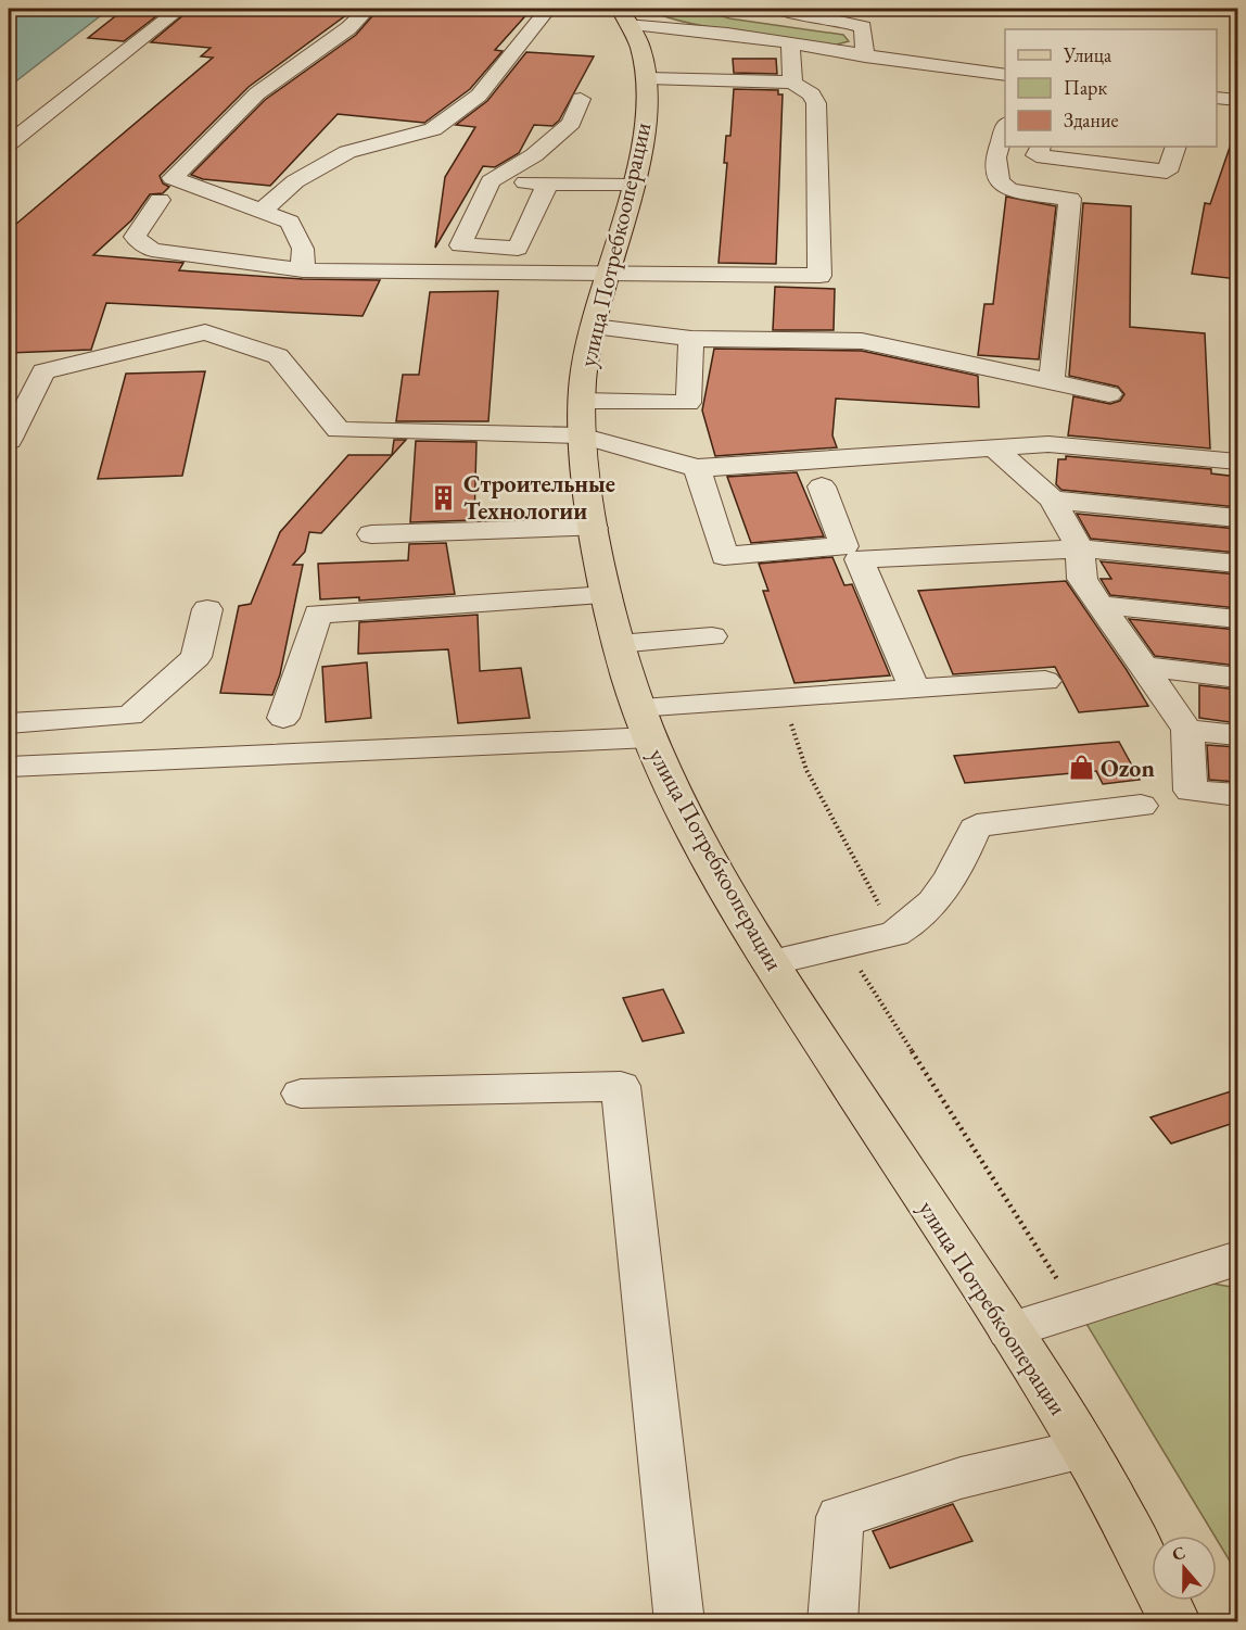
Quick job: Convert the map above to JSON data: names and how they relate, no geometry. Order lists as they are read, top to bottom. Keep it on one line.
{"streets":{"main road":["улица Потребкооперации"]},"places":{"building":["Строительные Технологии"],"shop":["Ozon"]},"legend":["Улица","Парк","Здание"],"north":"top"}
